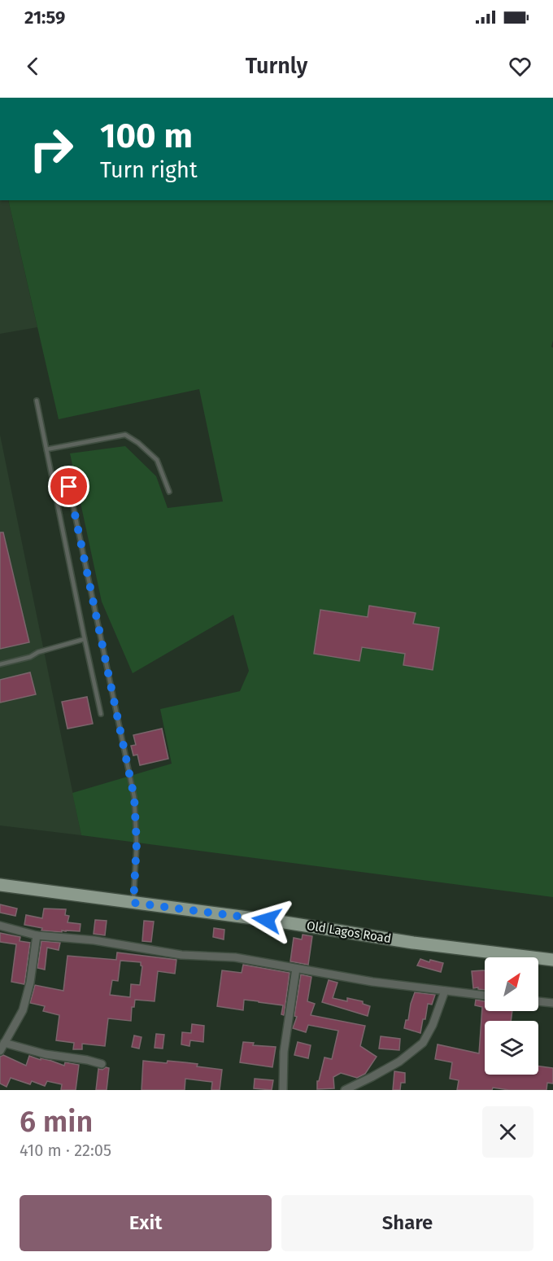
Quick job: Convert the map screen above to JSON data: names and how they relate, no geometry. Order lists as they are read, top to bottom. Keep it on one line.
{"streets":{"main road":["Old Lagos Road"]},"north":"top right","page":{"status":"21:59","header":"Turnly","turn":["100 m","Turn right"],"heading":["6 min","410 m · 22:05"],"buttons":["Exit","Share"]}}
